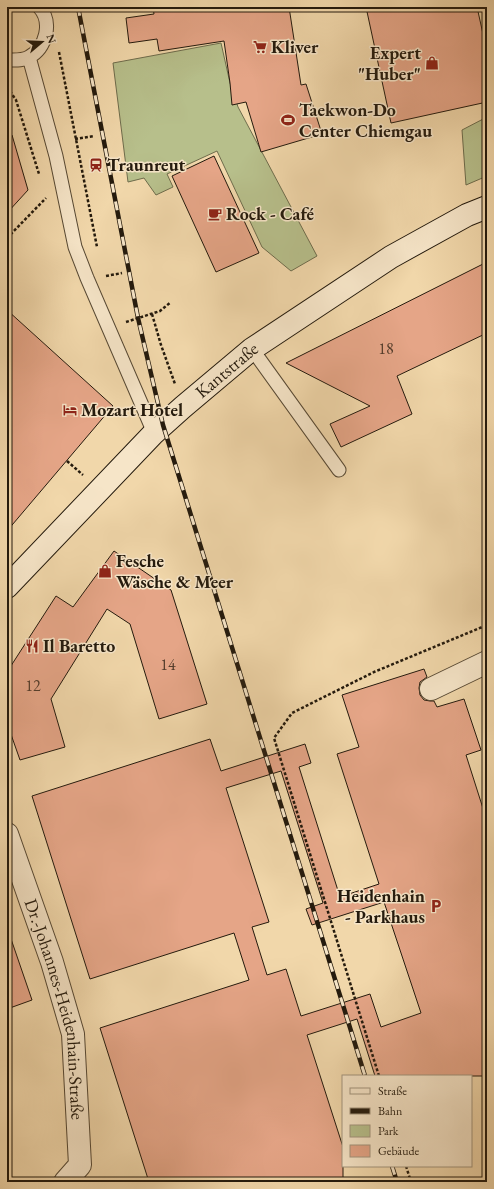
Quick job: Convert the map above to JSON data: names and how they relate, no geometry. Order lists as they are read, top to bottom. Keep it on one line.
{"streets":{"main road":["Kantstraße","Dr.-Johannes-Heidenhain-Straße"]},"places":{"supermarket":["Kliver"],"shop":["Expert \"Huber\"","Fesche Wäsche & Meer"],"sports":["Taekwon-Do Center Chiemgau"],"station":["Traunreut"],"cafe":["Rock - Café"],"hotel":["Mozart Hotel"],"restaurant":["Il Baretto"],"parking":["Heidenhain - Parkhaus"]},"house_numbers":["18","14","12"],"legend":["Straße","Bahn","Park","Gebäude"],"north":"right"}
